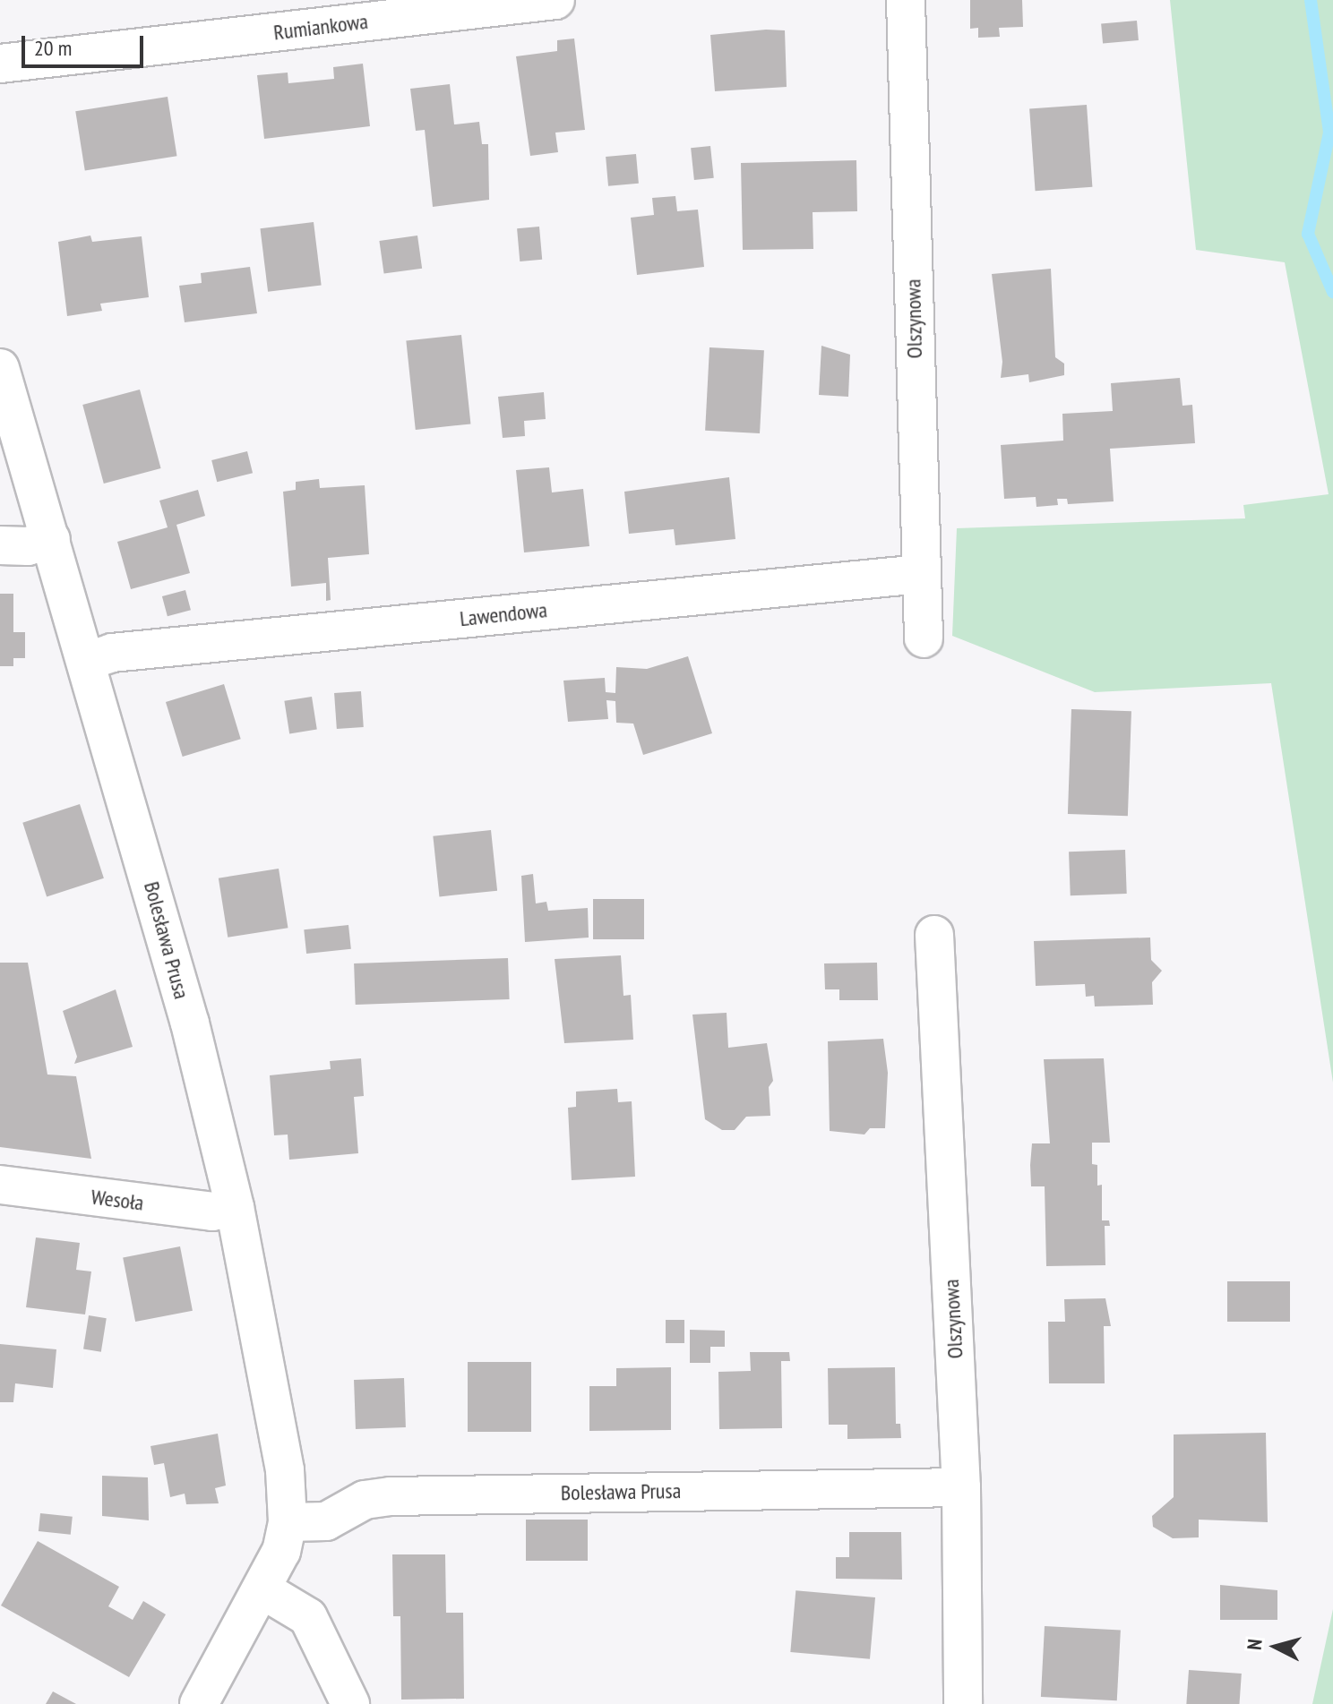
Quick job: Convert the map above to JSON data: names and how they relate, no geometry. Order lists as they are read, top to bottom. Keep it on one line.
{"streets":{"street":["Rumiankowa","Olszynowa","Lawendowa","Bolesława Prusa","Wesoła"]},"crossings":[["Olszynowa","Lawendowa"],["Olszynowa","Bolesława Prusa"],["Lawendowa","Bolesława Prusa"],["Bolesława Prusa","Wesoła"]],"scale_bar":"20 m","north":"left"}
